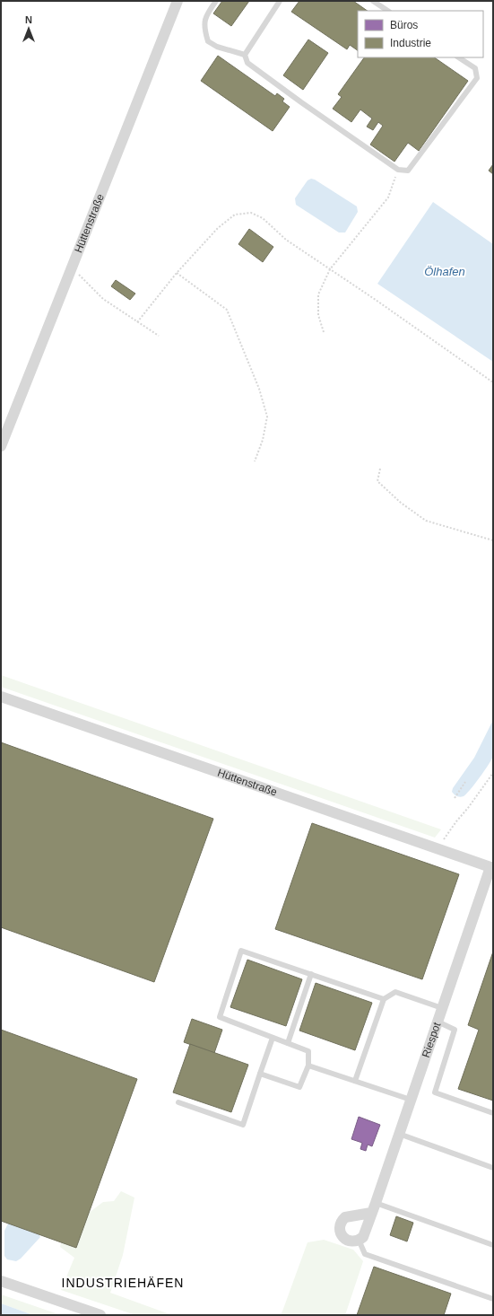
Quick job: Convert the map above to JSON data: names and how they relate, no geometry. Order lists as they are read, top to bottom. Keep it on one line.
{"streets":{"street":["Hüttenstraße","Riespot"]},"crossings":[["Hüttenstraße","Riespot"]],"districts":["INDUSTRIEHÄFEN"],"water":["Ölhafen"],"legend":["Büros","Industrie"],"north":"top"}
